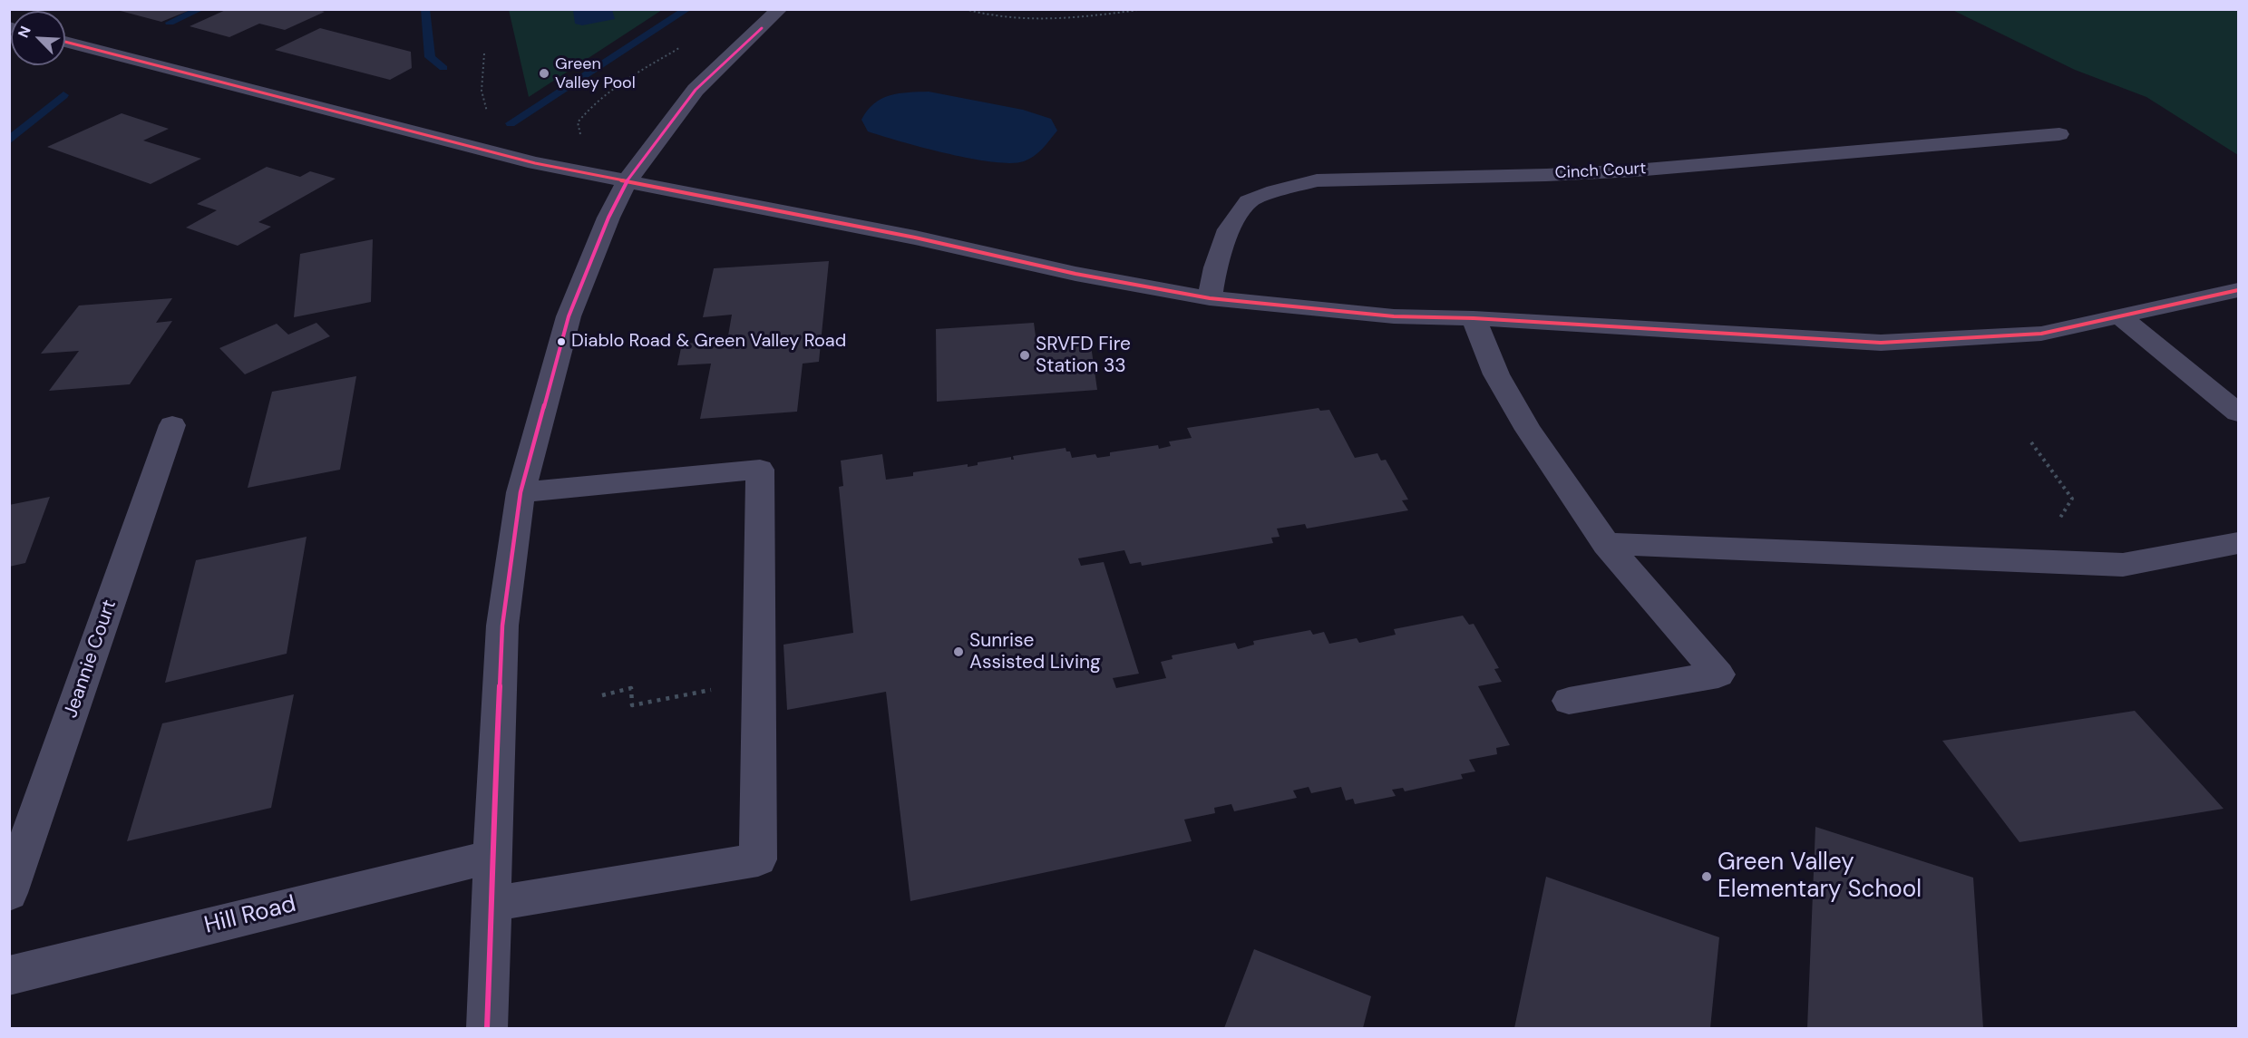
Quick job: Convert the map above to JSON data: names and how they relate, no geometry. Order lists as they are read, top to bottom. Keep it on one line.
{"streets":{"street":["Cinch Court","Jeannie Court","Hill Road"]},"places":["Green Valley Pool","Diablo Road & Green Valley Road","SRVFD Fire Station 33","Sunrise Assisted Living","Green Valley Elementary School"],"north":"top left"}
